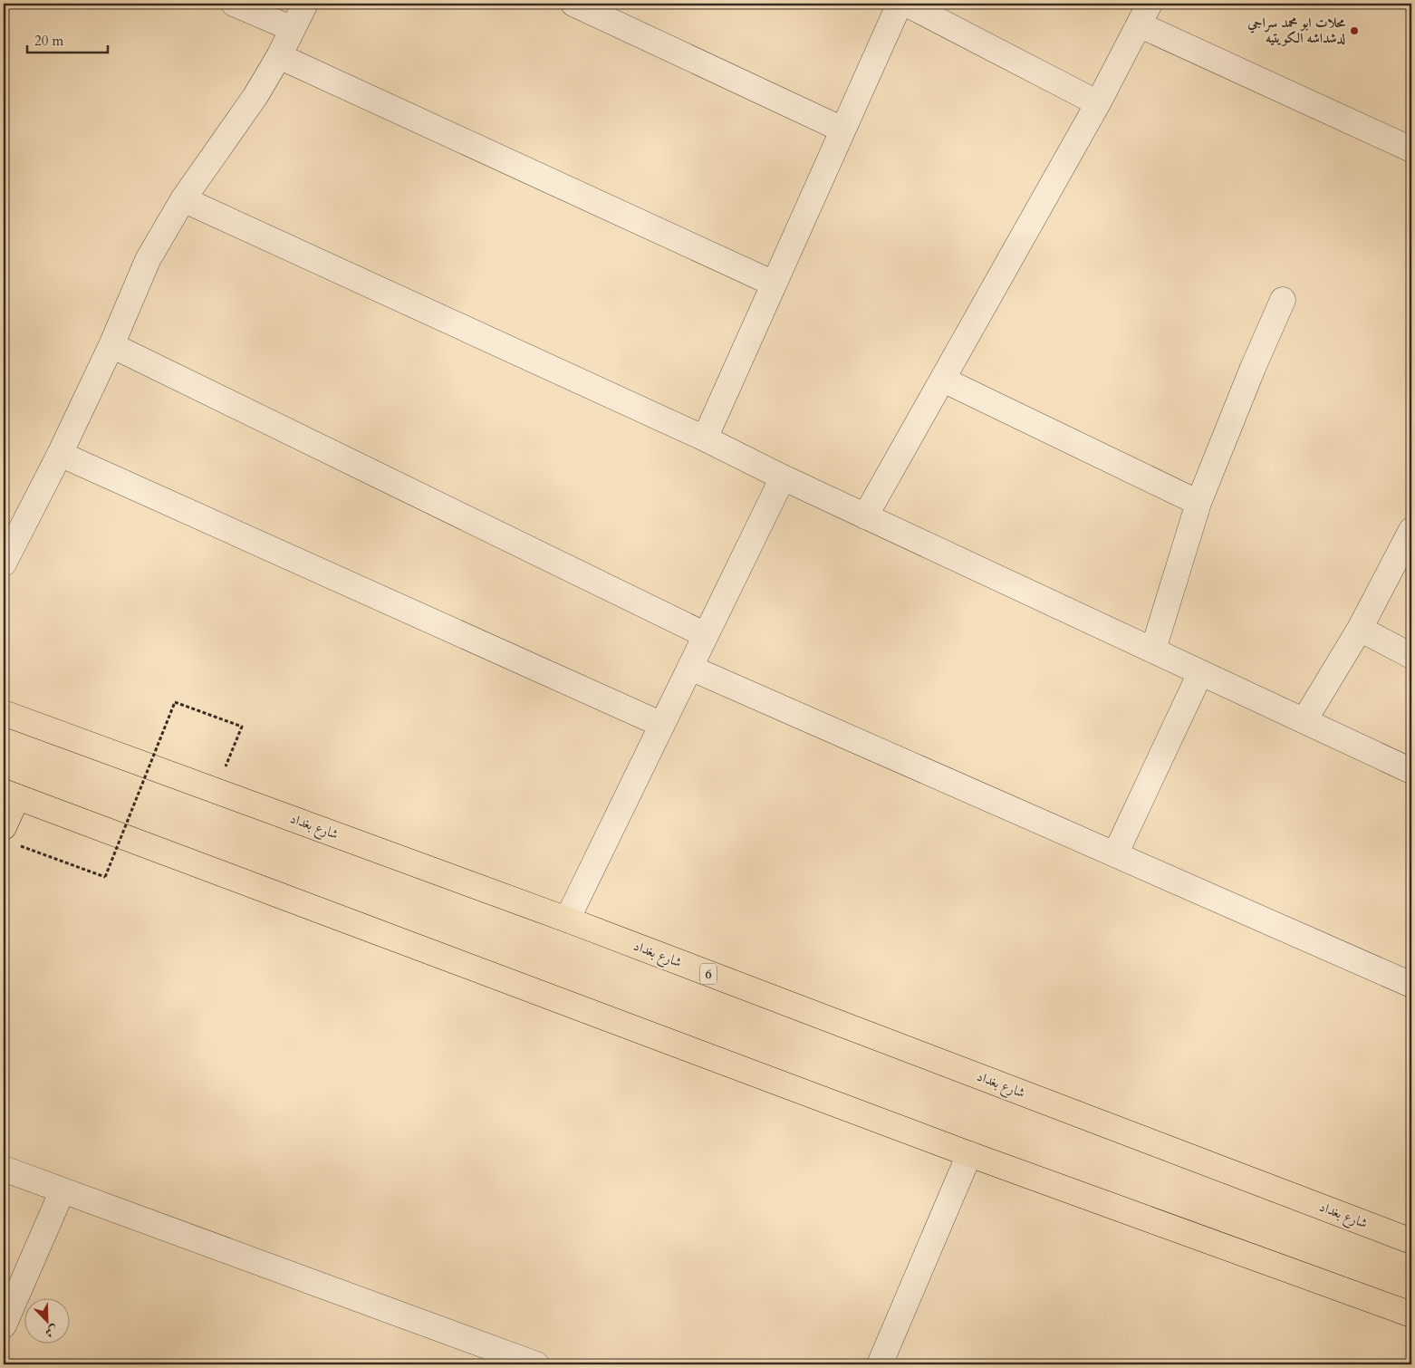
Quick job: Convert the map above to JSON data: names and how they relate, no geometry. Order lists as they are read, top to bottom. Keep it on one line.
{"streets":{"main road":["شارع بغداد","6"]},"places":["محلات ابو محمد سراجي لدشداشه الكويتيه"],"scale_bar":"20 m","north":"bottom right"}
